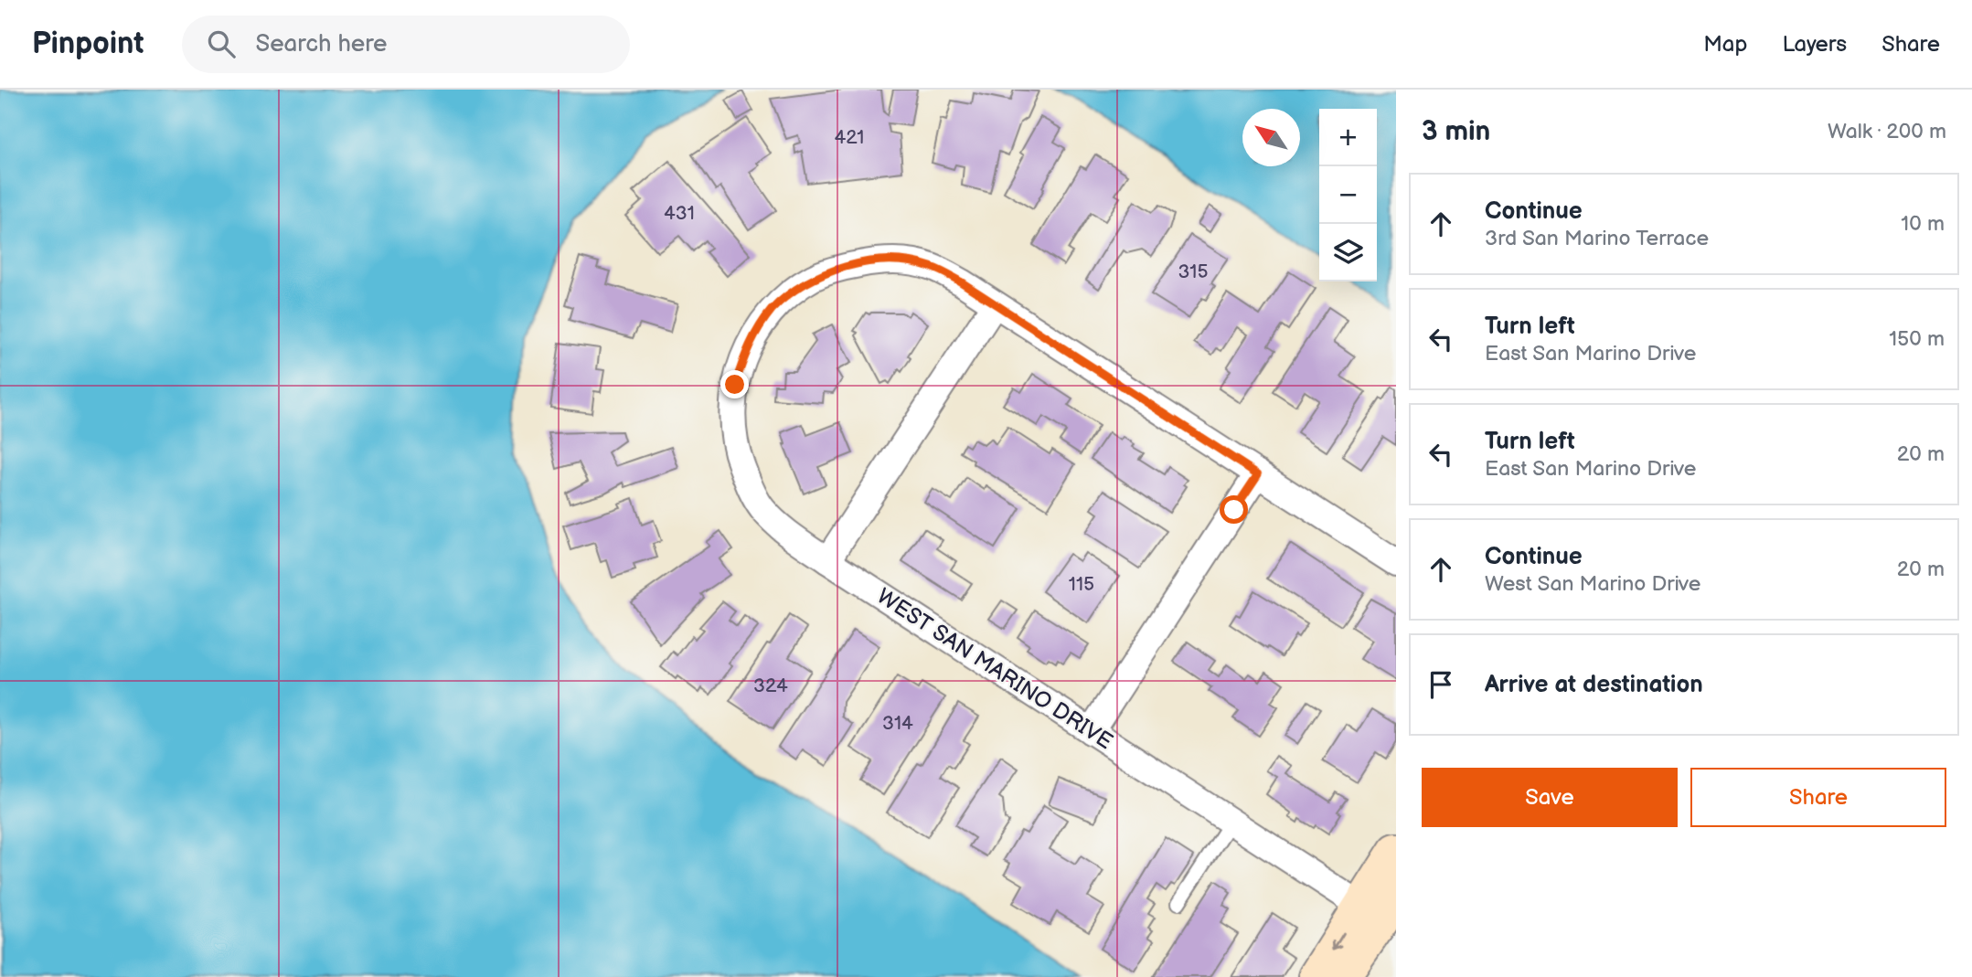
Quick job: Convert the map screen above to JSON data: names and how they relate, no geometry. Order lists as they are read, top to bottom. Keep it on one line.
{"streets":{"street":["WEST SAN MARINO DRIVE"]},"house_numbers":["421","431","315","115","324","314"],"north":"top left","page":{"header":"Pinpoint","search":"Search here","nav":["Map","Layers","Share"],"heading":["3 min","Walk · 200 m"],"map_buttons":["+","−"],"list":[["Continue","3rd San Marino Terrace","10 m"],["Turn left","East San Marino Drive","150 m"],["Turn left","East San Marino Drive","20 m"],["Continue","West San Marino Drive","20 m"],"Arrive at destination"],"buttons":["Save","Share"]}}
